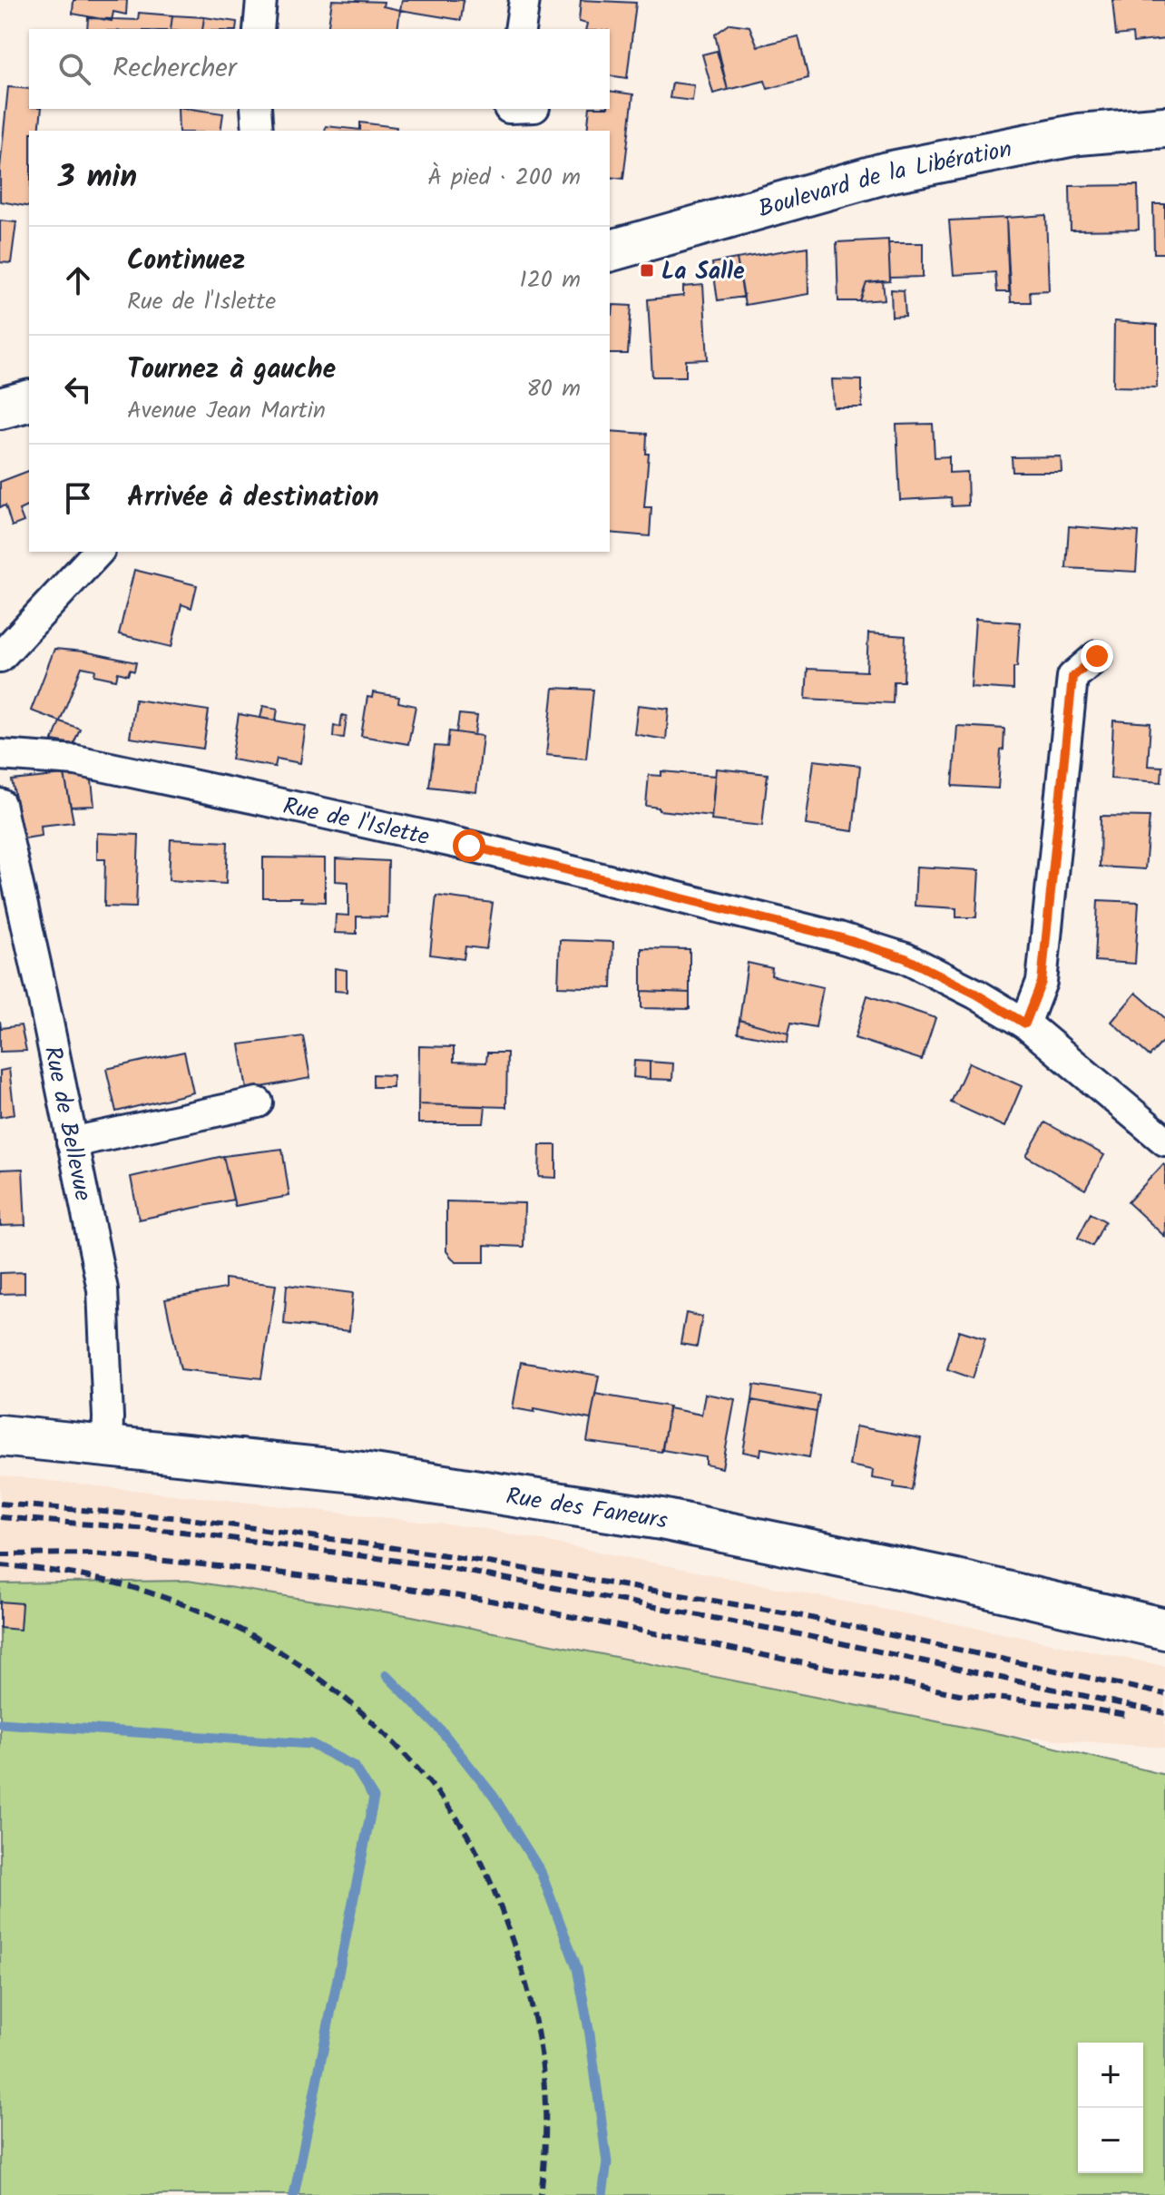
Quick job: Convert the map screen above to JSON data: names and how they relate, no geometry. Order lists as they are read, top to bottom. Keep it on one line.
{"streets":{"street":["Boulevard de la Libération","Rue de l'Islette","Rue de Bellevue","Rue des Faneurs"]},"crossings":[["Rue de Bellevue","Rue des Faneurs"]],"places":{"transit":["La Salle"]},"page":{"search":"Rechercher","heading":["3 min","À pied · 200 m"],"list":[["Continuez","Rue de l'Islette","120 m"],["Tournez à gauche","Avenue Jean Martin","80 m"],"Arrivée à destination"],"map_buttons":["+","−"]}}
